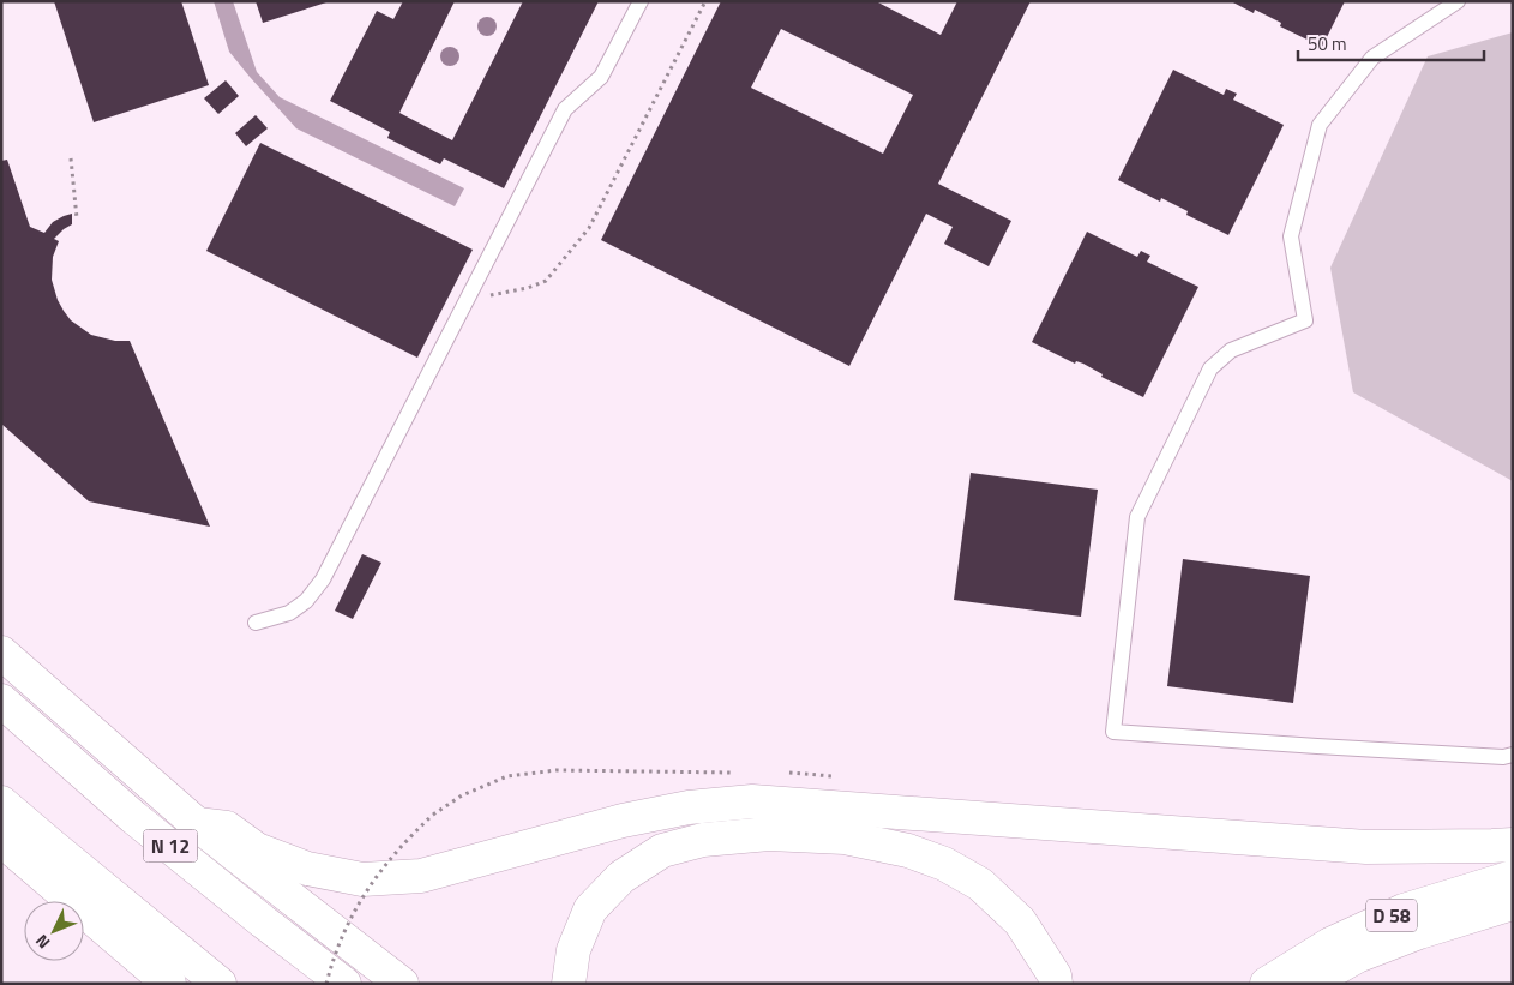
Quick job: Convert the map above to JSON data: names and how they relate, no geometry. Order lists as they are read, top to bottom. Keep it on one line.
{"streets":{"main road":["N 12","D 58"]},"scale_bar":"50 m","north":"bottom left"}
